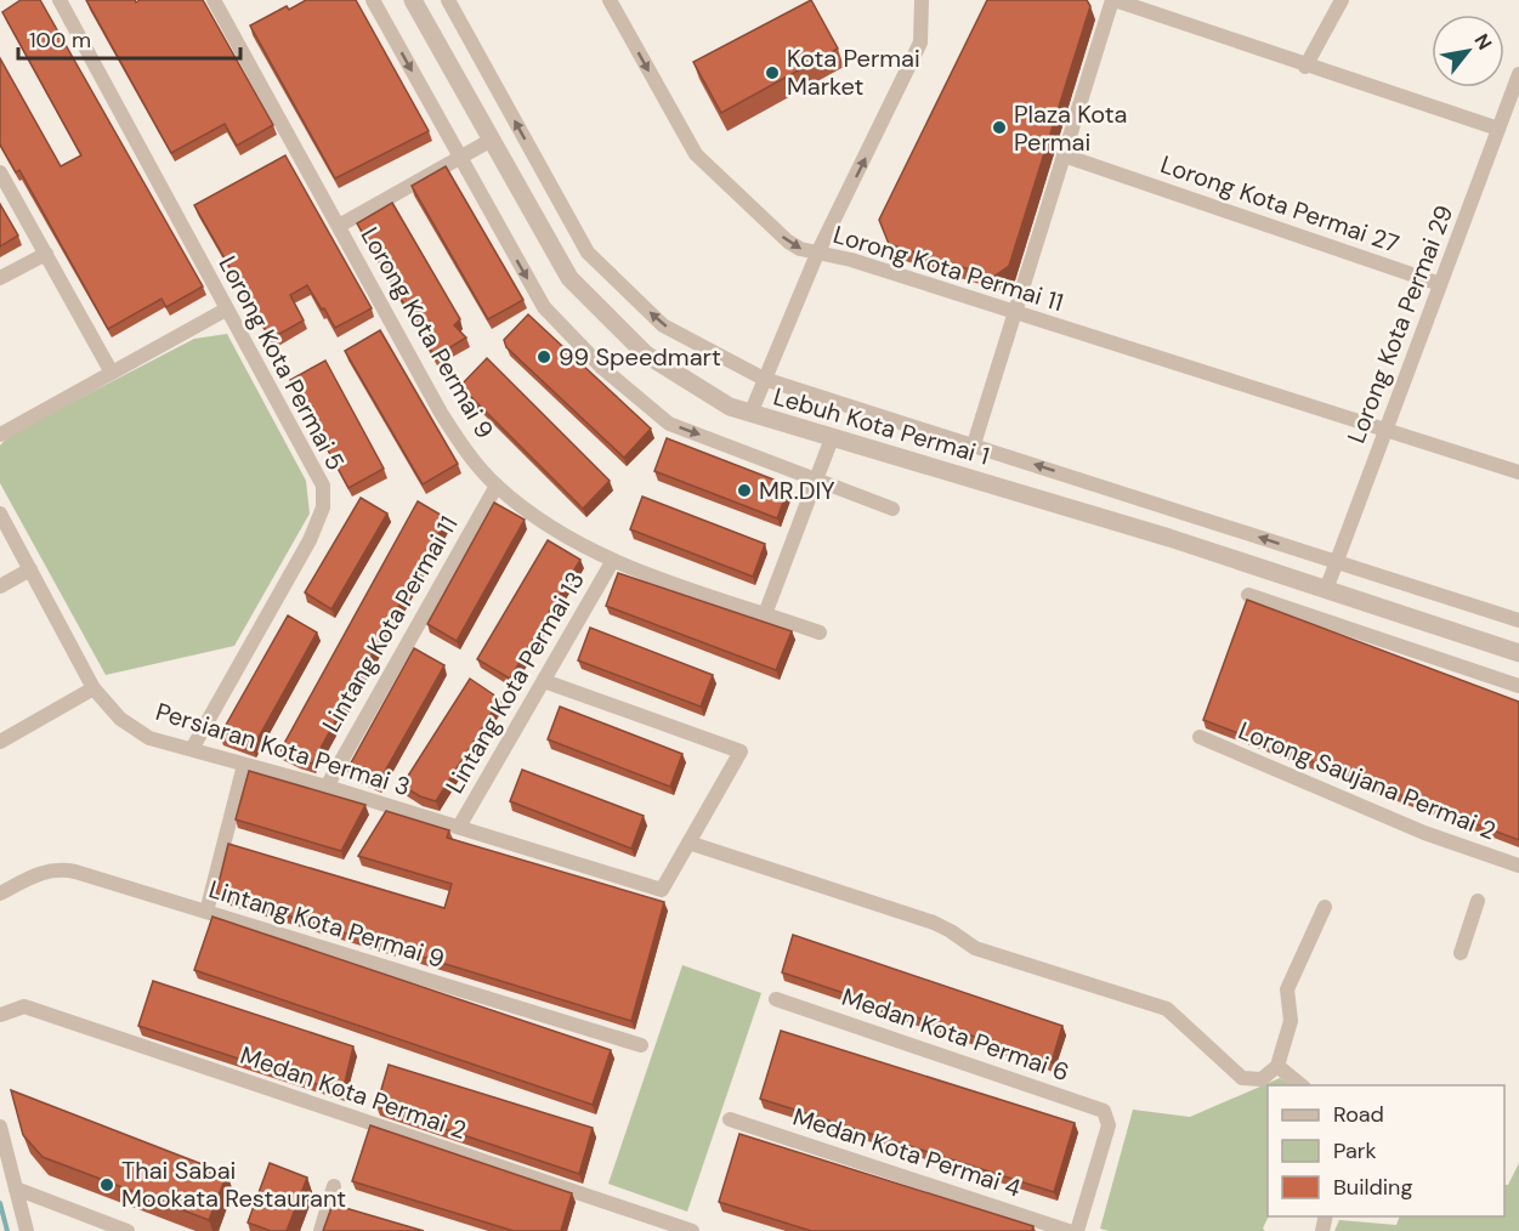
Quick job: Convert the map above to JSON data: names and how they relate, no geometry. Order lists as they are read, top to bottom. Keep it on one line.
{"streets":{"street":["Lorong Kota Permai 27","Lorong Kota Permai 11","Lorong Kota Permai 29","Lorong Kota Permai 9","Lorong Kota Permai 5","Lebuh Kota Permai 1","Lintang Kota Permai 11","Lintang Kota Permai 13","Persiaran Kota Permai 3","Lorong Saujana Permai 2","Lintang Kota Permai 9","Medan Kota Permai 6","Medan Kota Permai 2","Medan Kota Permai 4"]},"crossings":[["Lorong Kota Permai 27","Lorong Kota Permai 29"],["Lorong Kota Permai 11","Lorong Kota Permai 29"],["Lorong Kota Permai 29","Lebuh Kota Permai 1"],["Lorong Kota Permai 9","Lintang Kota Permai 11"],["Lorong Kota Permai 9","Lintang Kota Permai 13"],["Lorong Kota Permai 5","Persiaran Kota Permai 3"],["Lintang Kota Permai 11","Persiaran Kota Permai 3"],["Lintang Kota Permai 13","Persiaran Kota Permai 3"]],"places":["Kota Permai Market","Plaza Kota Permai","99 Speedmart","MR.DIY","Thai Sabai Mookata Restaurant"],"legend":["Road","Park","Building"],"scale_bar":"100 m","north":"top right"}
